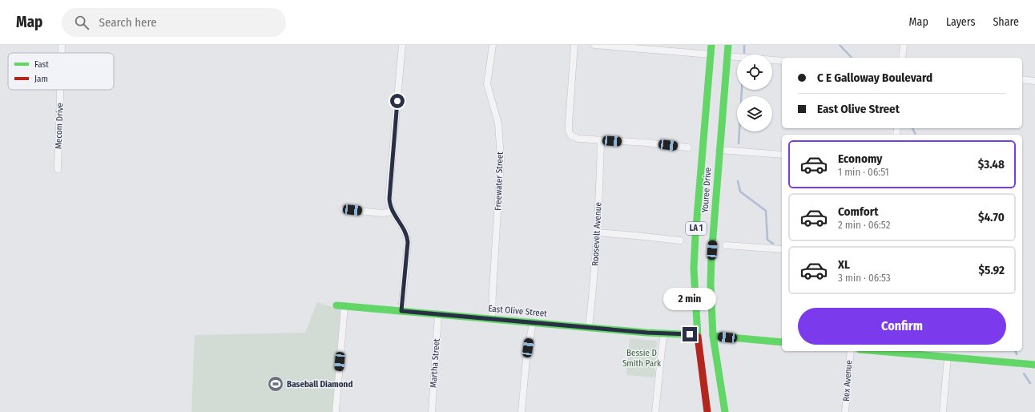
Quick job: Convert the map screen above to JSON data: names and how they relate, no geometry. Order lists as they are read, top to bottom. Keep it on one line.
{"streets":{"main road":["Youree Drive","LA 1","East Olive Street"],"street":["Mecom Drive","Freewater Street","Roosevelt Avenue","Martha Street","Rex Avenue"]},"crossings":[["Freewater Street","East Olive Street"],["Youree Drive","East Olive Street"],["Roosevelt Avenue","East Olive Street"],["East Olive Street","Martha Street"]],"parks":["Bessie D Smith Park"],"places":{"sports":["Baseball Diamond"]},"legend":["Fast","Jam"],"page":{"header":"Map","search":"Search here","nav":["Map","Layers","Share"],"banner":["C E Galloway Boulevard","East Olive Street"],"list":[{"name":"Economy","note":"1 min · 06:51","value":"$3.48"},{"name":"Comfort","note":"2 min · 06:52","value":"$4.70"},{"name":"XL","note":"3 min · 06:53","value":"$5.92"}],"bubble":"2 min","buttons":"Confirm"}}
